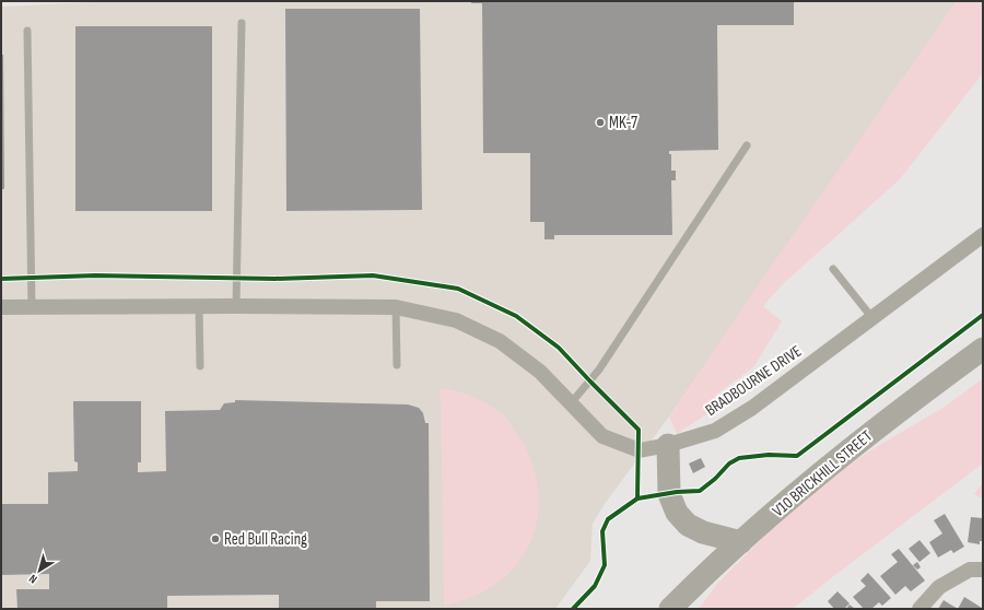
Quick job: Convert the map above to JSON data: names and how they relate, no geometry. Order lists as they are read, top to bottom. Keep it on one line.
{"streets":{"street":["BRADBOURNE DRIVE","V10 BRICKHILL STREET"]},"places":["MK-7","Red Bull Racing"],"north":"bottom left"}
